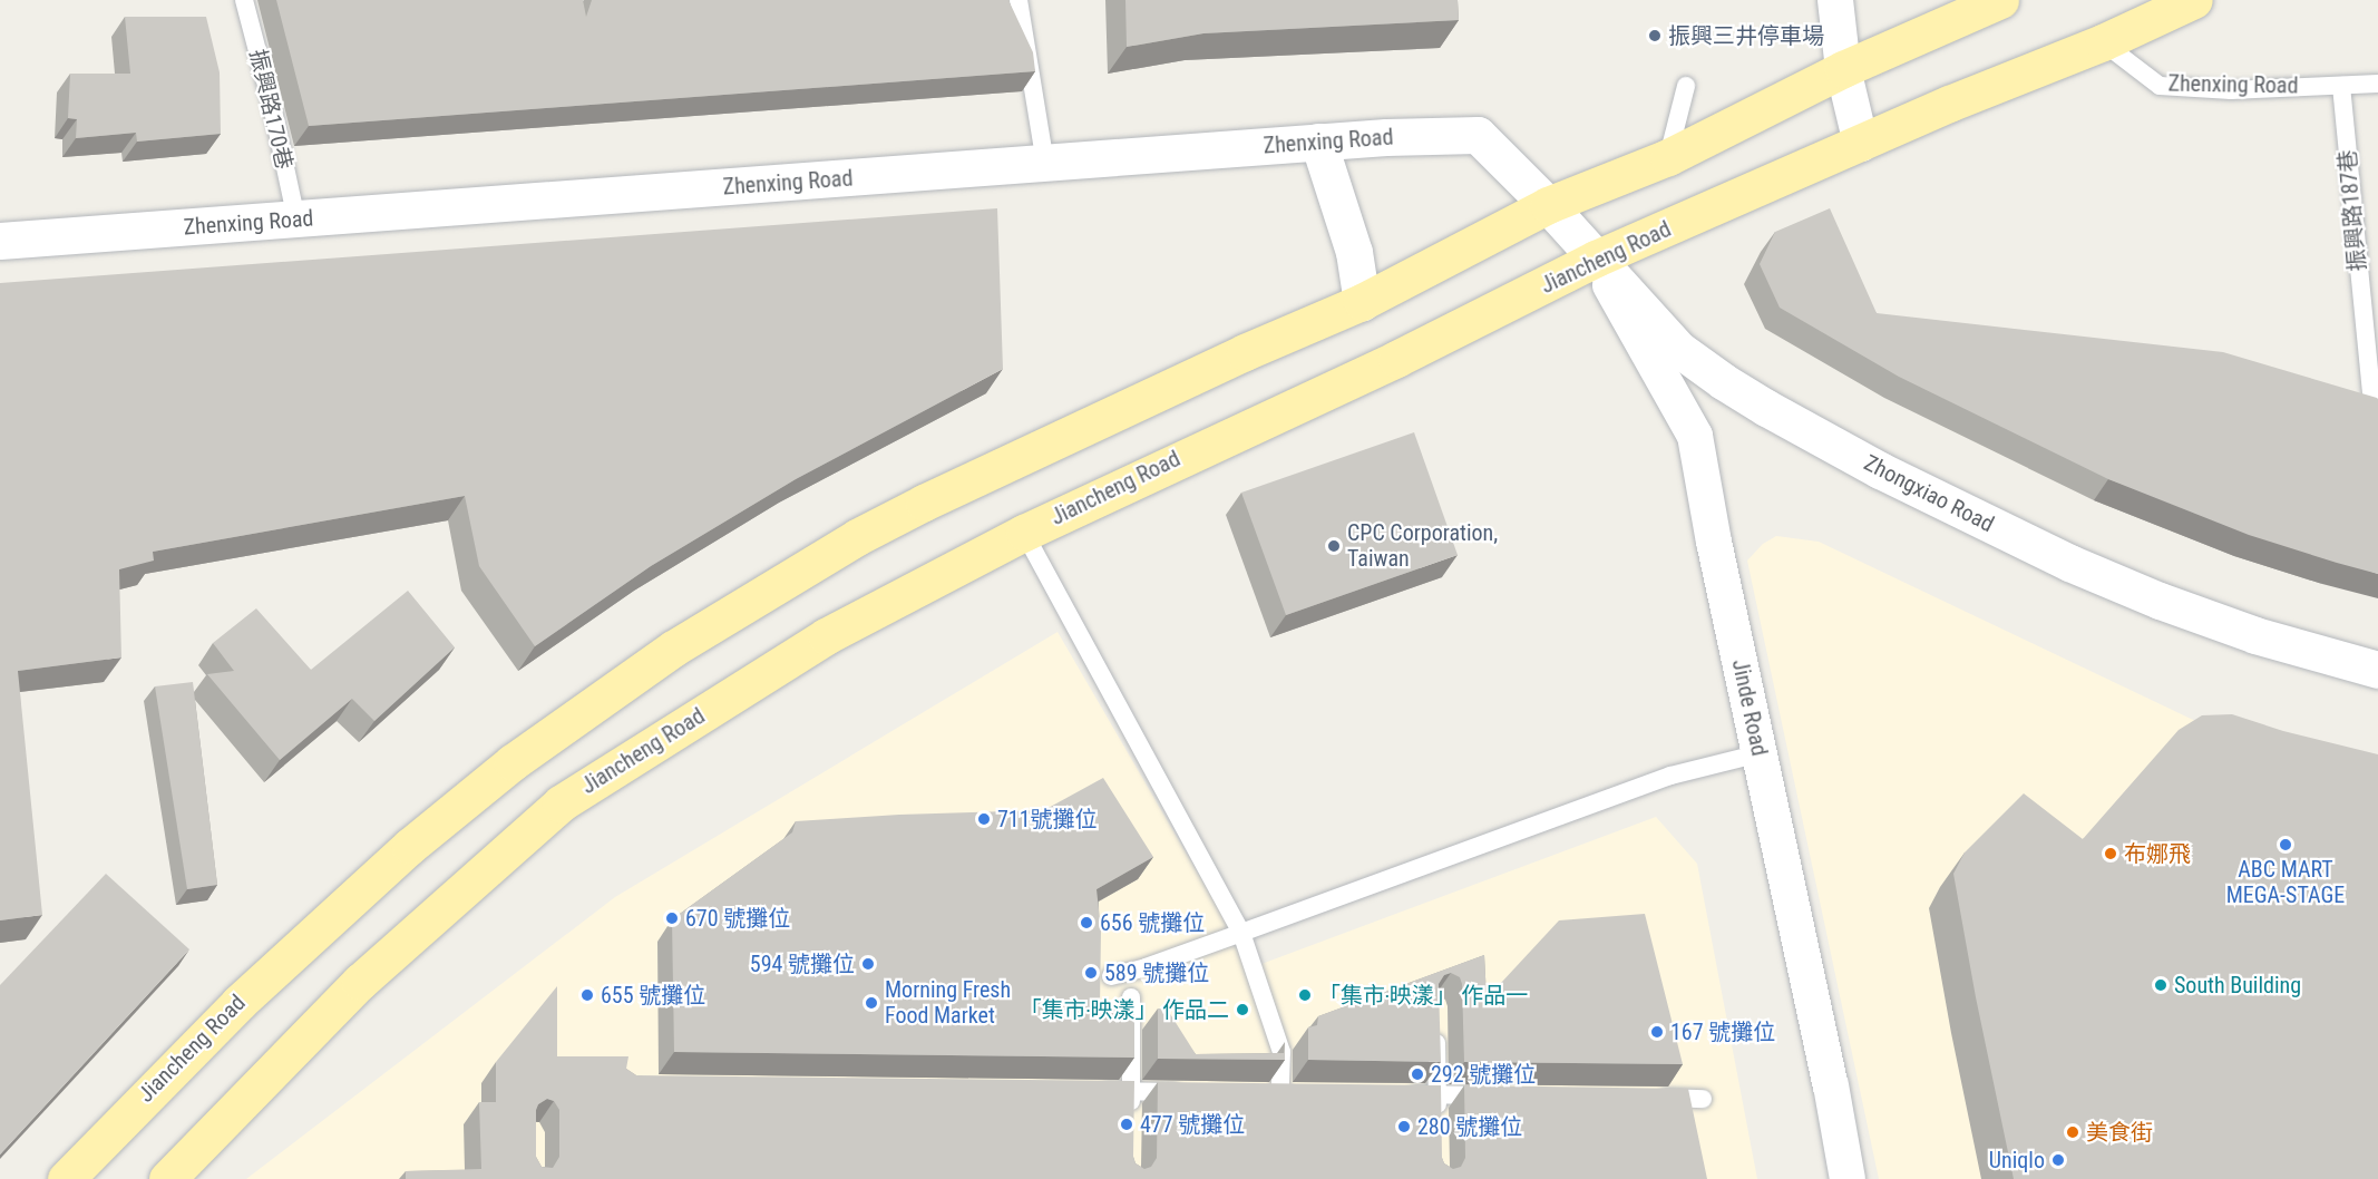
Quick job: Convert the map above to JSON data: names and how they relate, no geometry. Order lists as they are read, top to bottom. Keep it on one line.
{"streets":{"main road":["Zhenxing Road","Jiancheng Road","Zhongxiao Road"],"street":["Jinde Road"],"lane":["振興路170巷","振興路187巷"]},"crossings":[["Zhenxing Road","振興路170巷"],["Zhenxing Road","振興路187巷"],["Zhenxing Road","Jiancheng Road"],["Zhenxing Road","Zhongxiao Road"],["Jiancheng Road","Zhongxiao Road"],["Jiancheng Road","Jinde Road"],["Zhongxiao Road","Jinde Road"]],"places":["振興三井停車場","CPC Corporation, Taiwan","711號攤位","ABC MART MEGA-STAGE","布娜飛","670 號攤位","656 號攤位","594 號攤位","589 號攤位","South Building","655 號攤位","「集市‧映漾」 作品一","Morning Fresh Food Market","「集市‧映漾」 作品二","167 號攤位","292 號攤位","477 號攤位","280 號攤位","美食街","Uniqlo"]}
